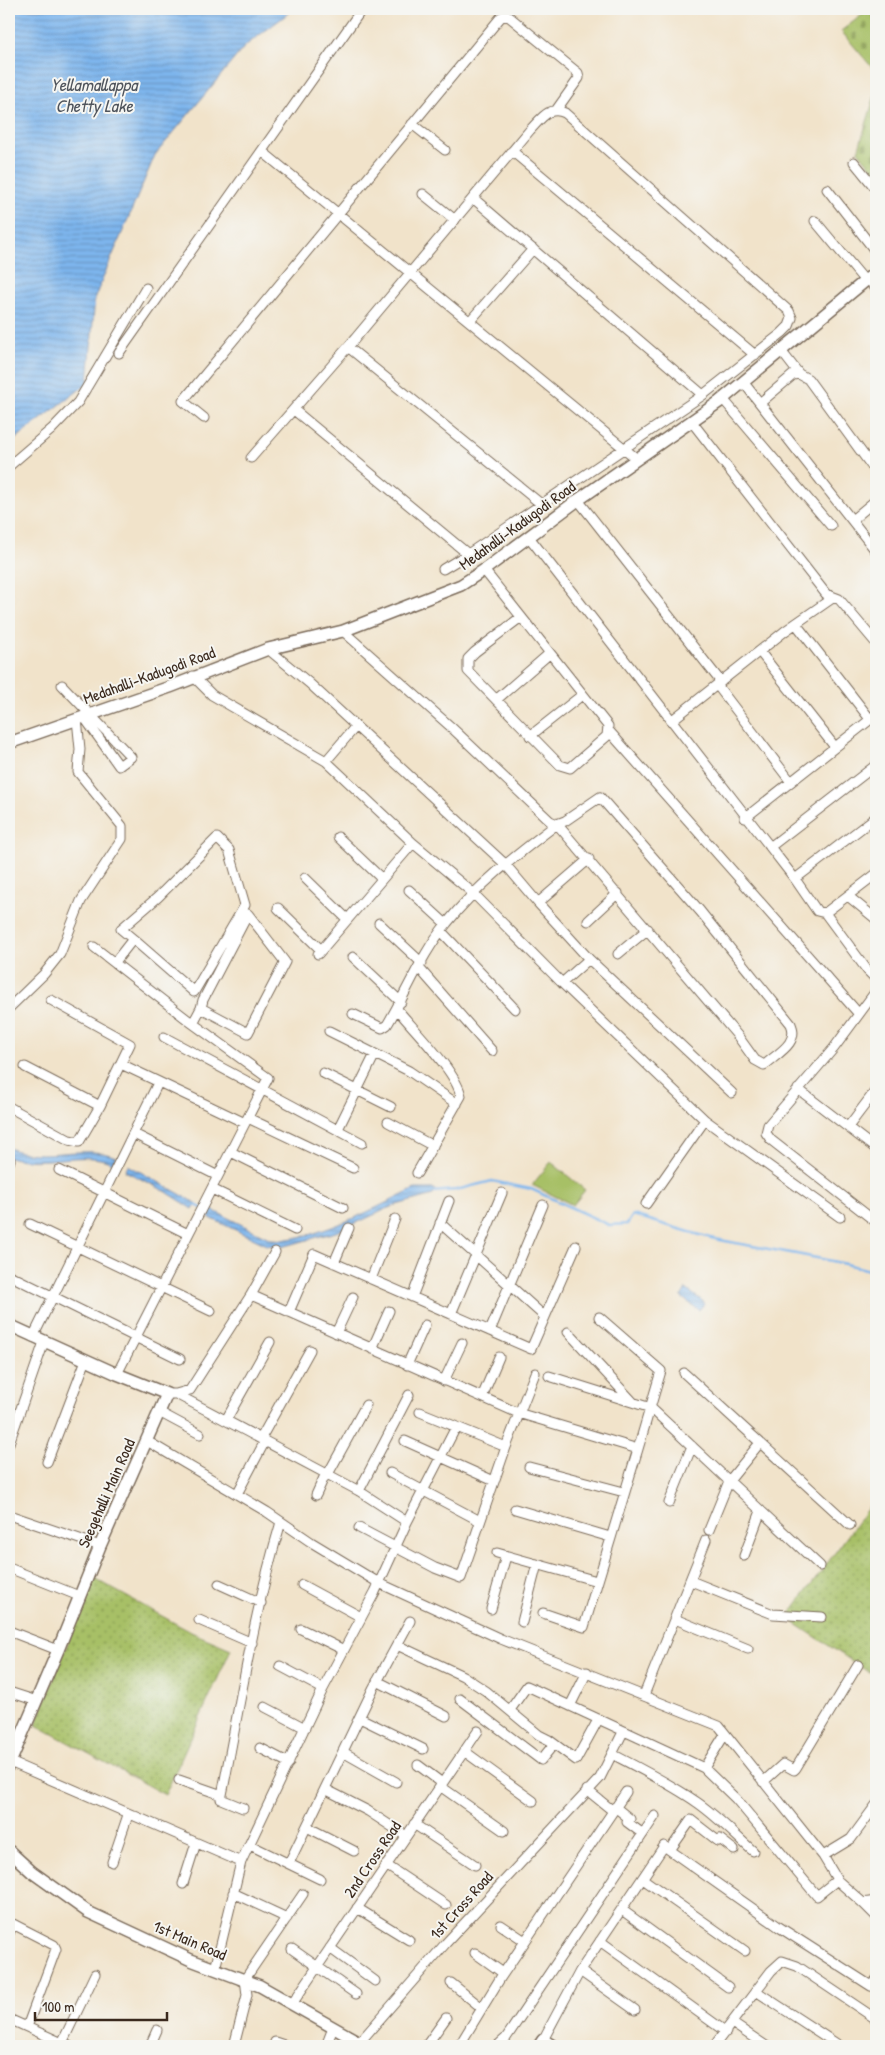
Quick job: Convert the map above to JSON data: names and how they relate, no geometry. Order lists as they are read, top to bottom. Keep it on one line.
{"streets":{"street":["Medahalli-Kadugodi Road","Seegehalli Main Road","2nd Cross Road","1st Cross Road","1st Main Road"]},"crossings":[["2nd Cross Road","1st Main Road"],["1st Cross Road","1st Main Road"]],"water":["Yellamallappa Chetty Lake"],"scale_bar":"100 m"}
